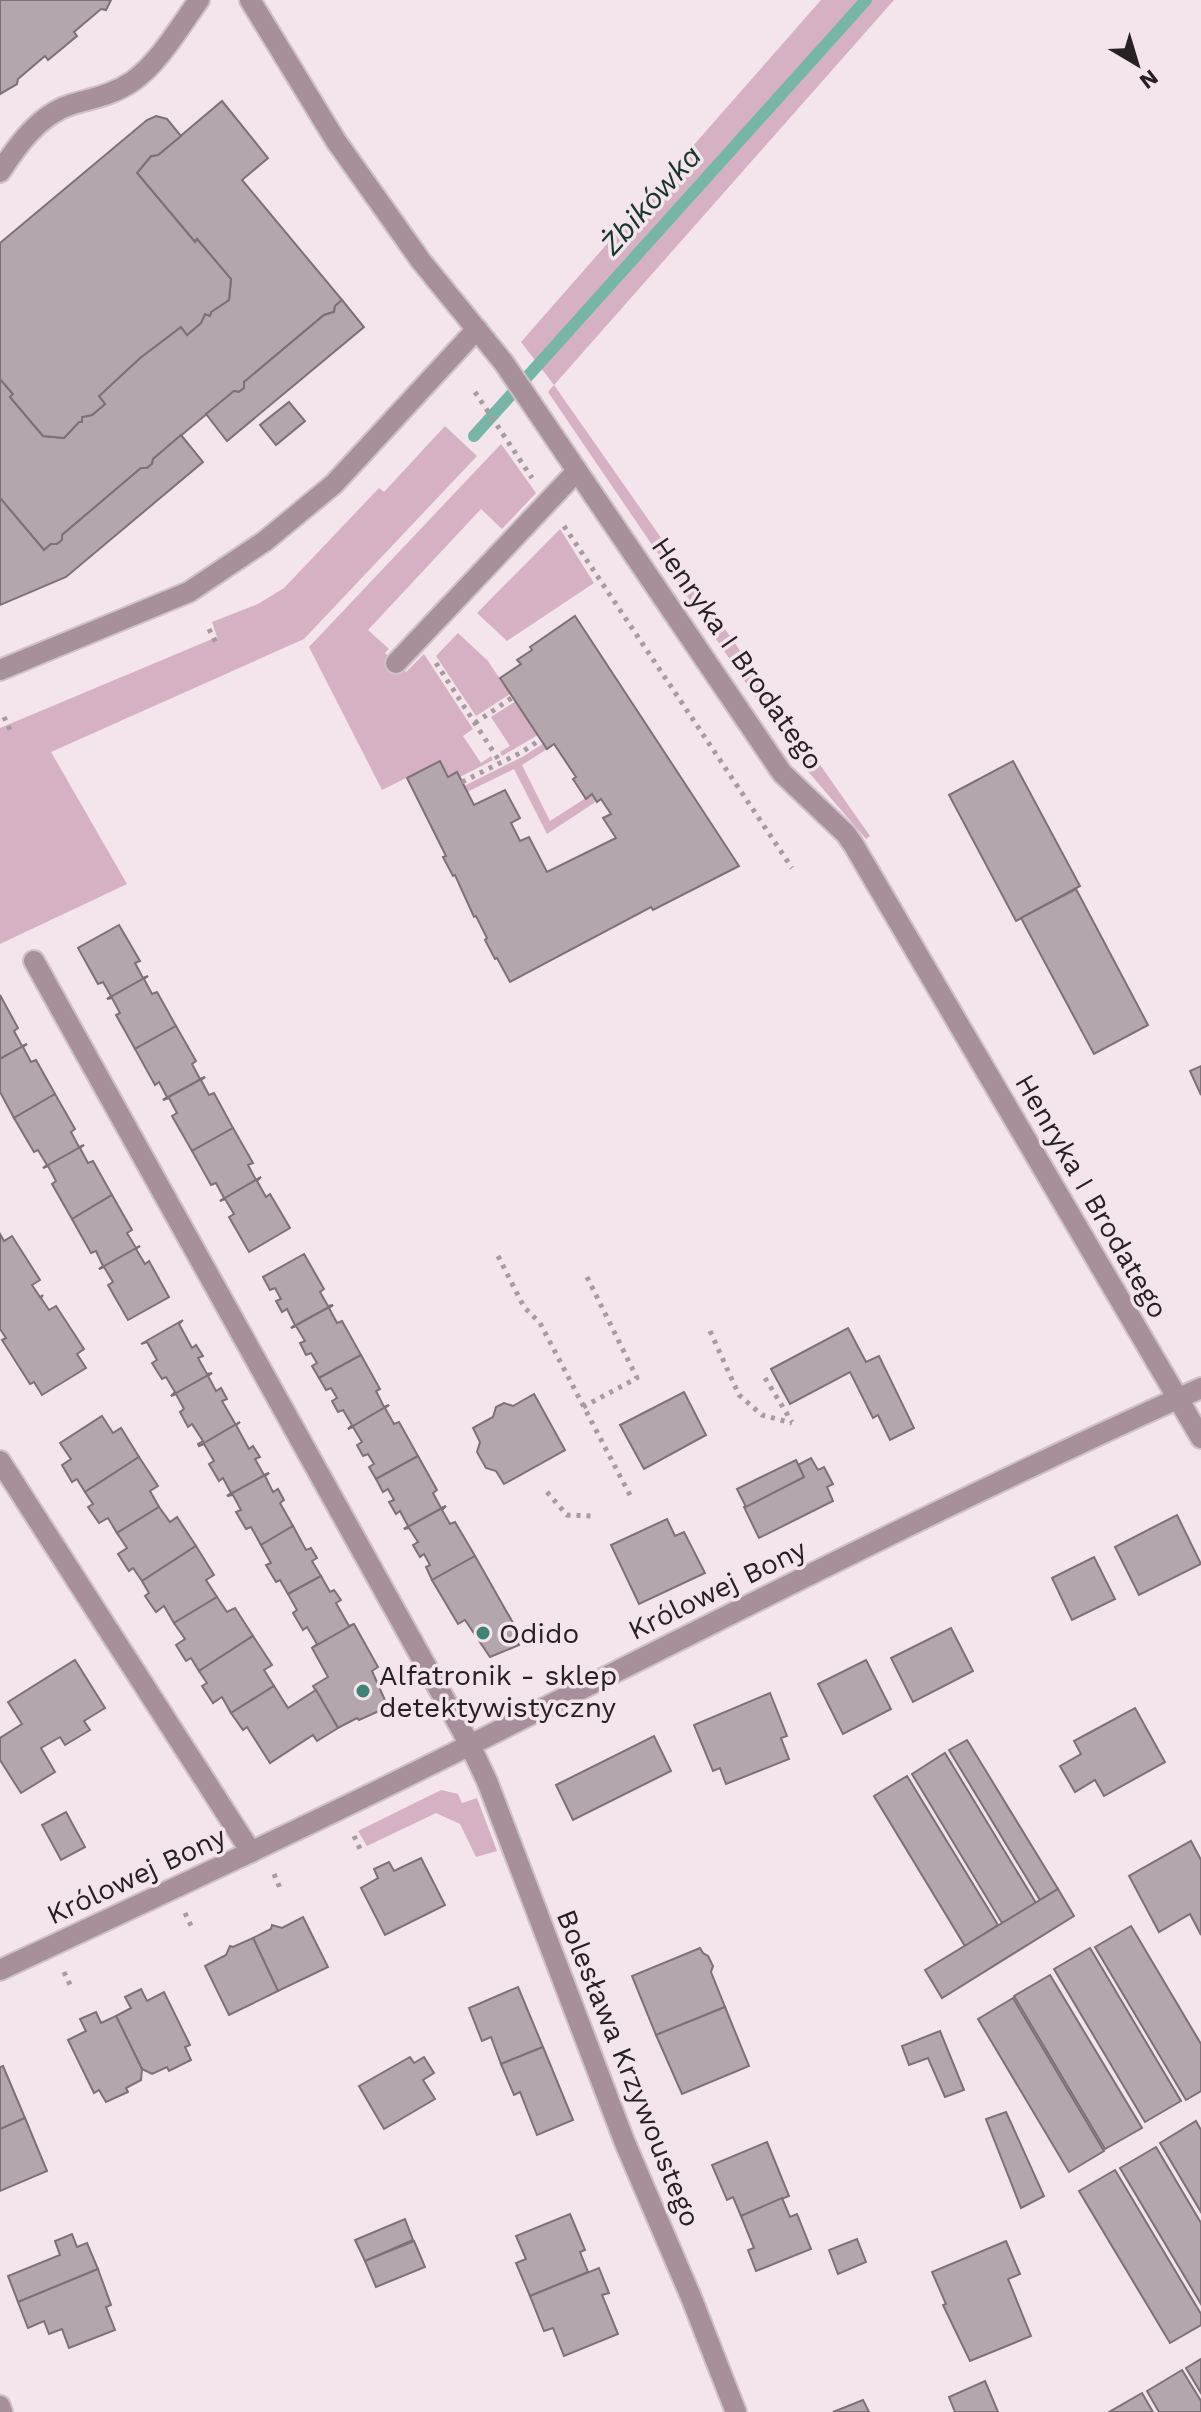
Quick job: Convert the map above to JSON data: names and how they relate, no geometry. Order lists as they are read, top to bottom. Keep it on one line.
{"streets":{"street":["Henryka I Brodatego","Królowej Bony","Bolesława Krzywoustego"]},"crossings":[["Henryka I Brodatego","Królowej Bony"],["Królowej Bony","Bolesława Krzywoustego"]],"water":["Żbikówka"],"places":["Odido","Alfatronik - sklep detektywistyczny"],"north":"bottom right"}
